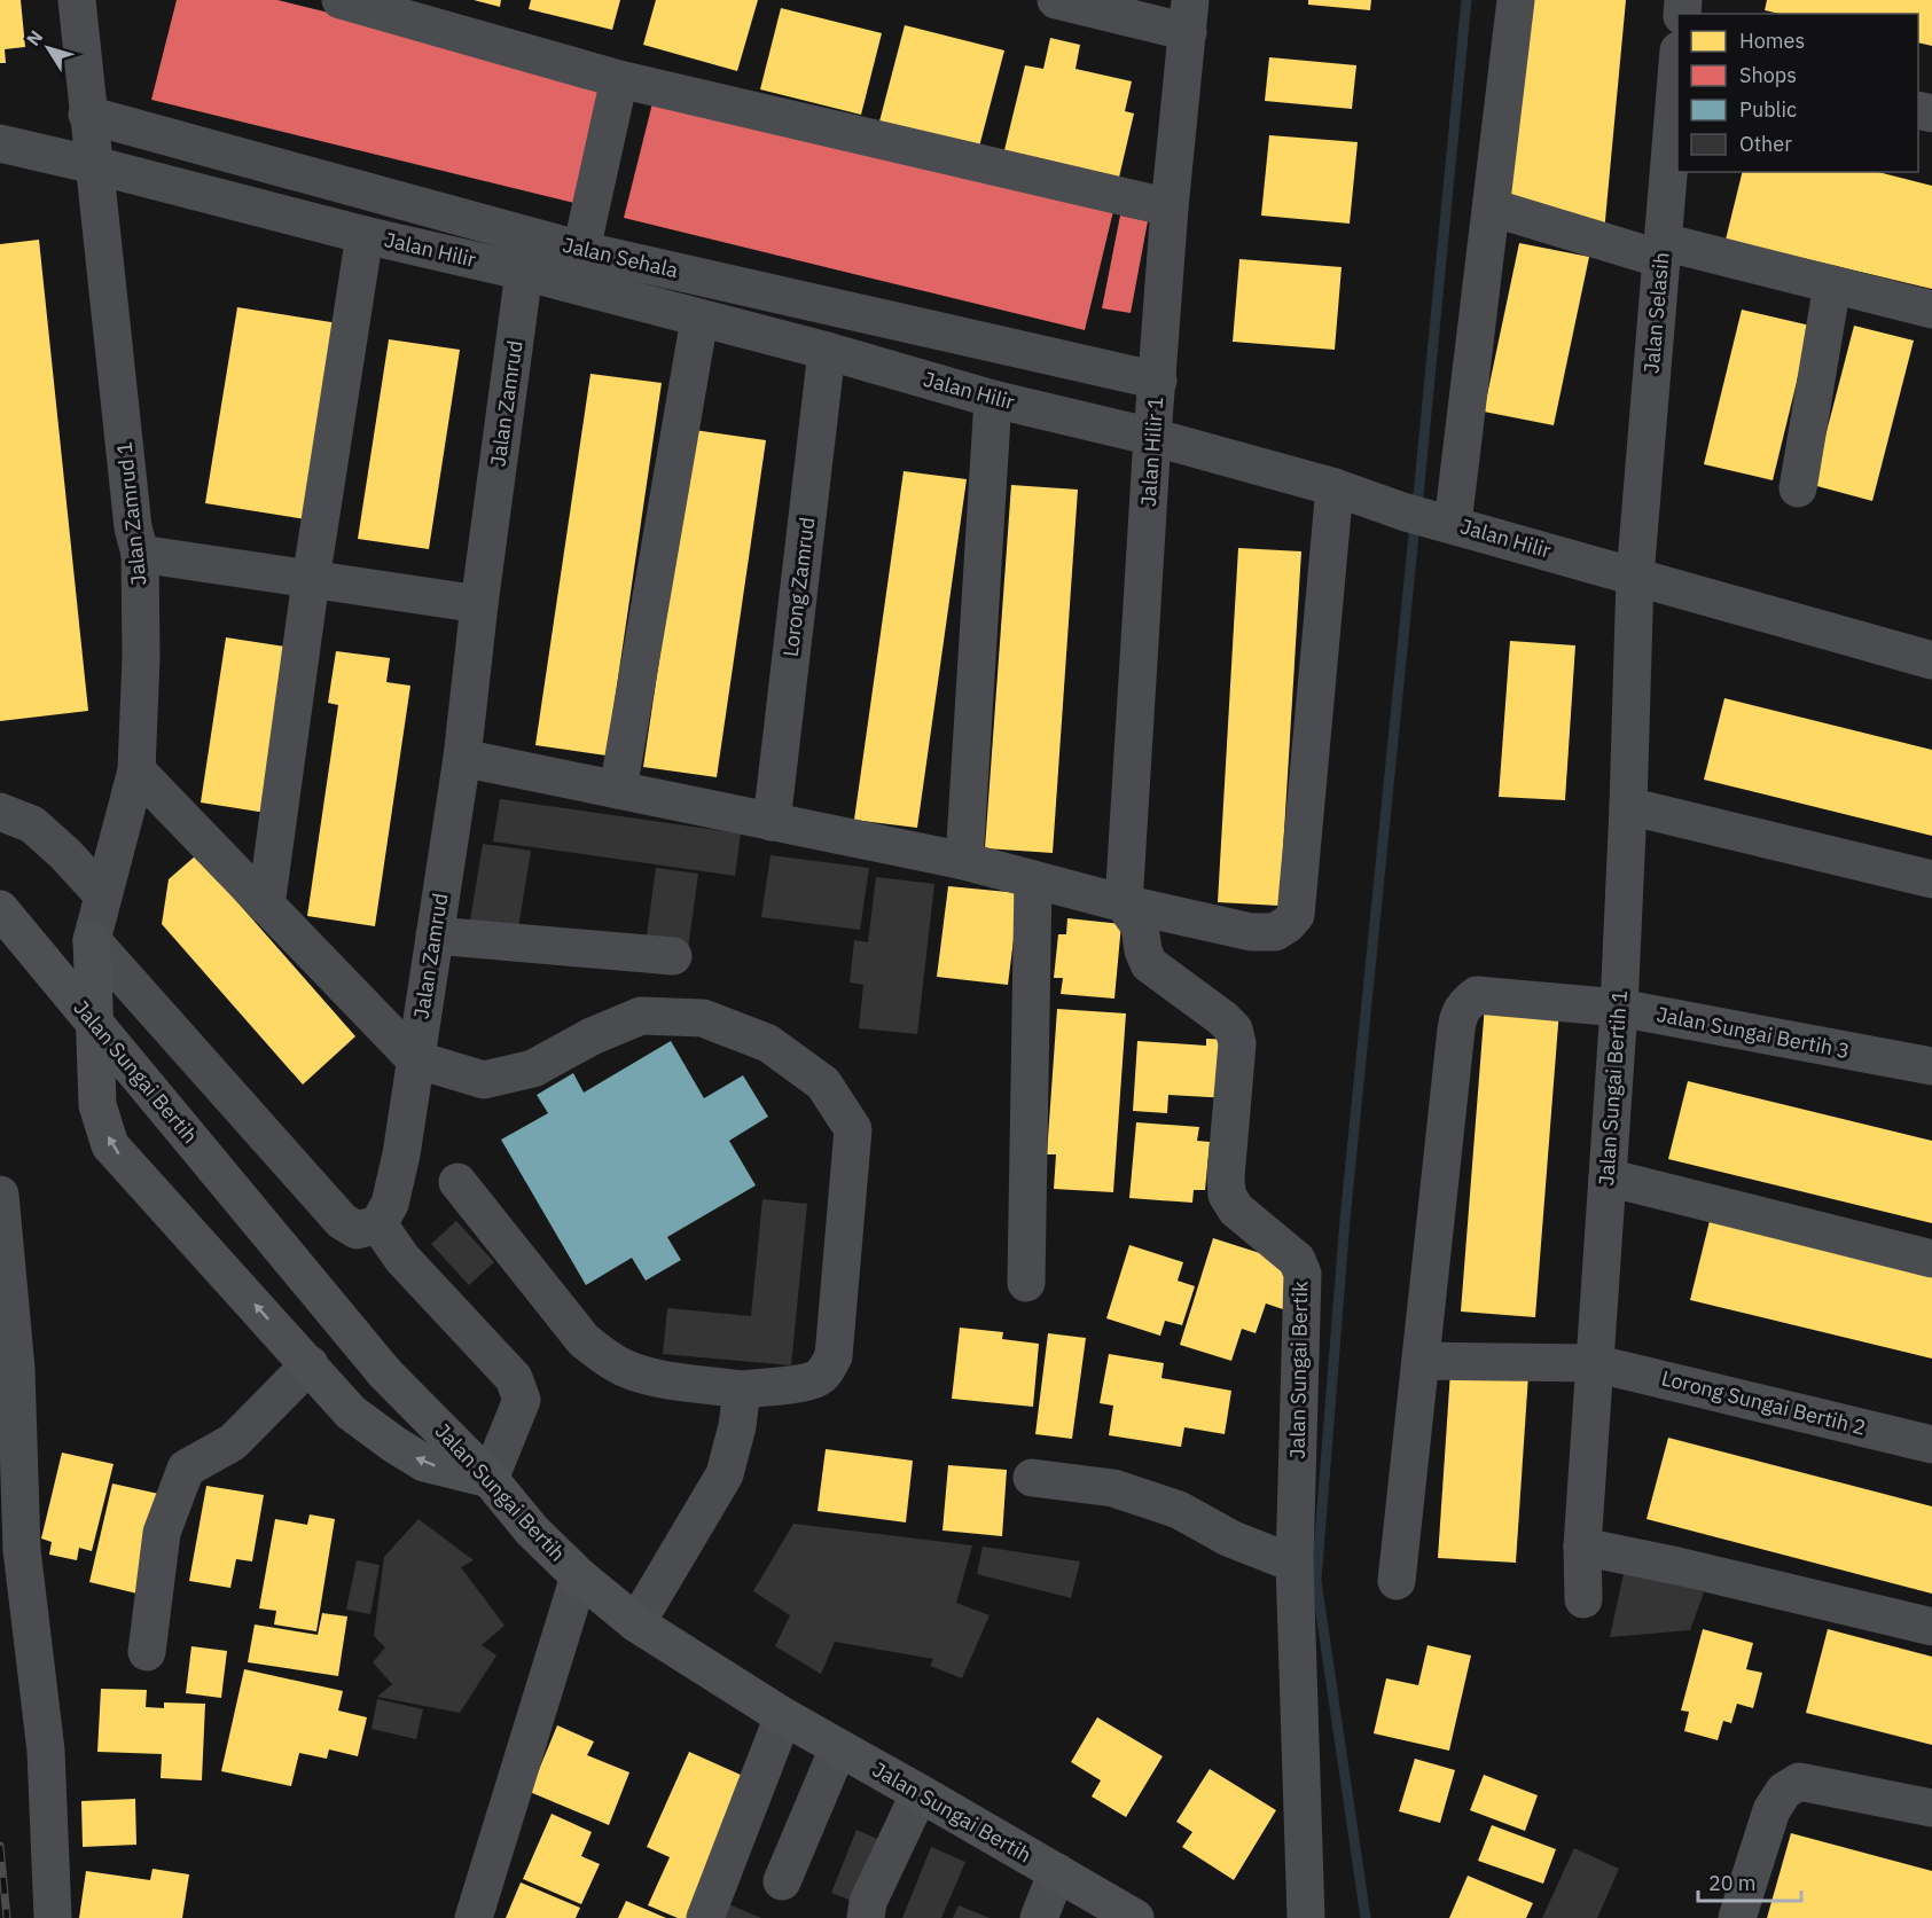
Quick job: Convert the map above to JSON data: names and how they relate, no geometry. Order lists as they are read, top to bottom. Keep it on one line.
{"streets":{"main road":["Jalan Sungai Bertih"],"street":["Jalan Hilir","Jalan Sehala","Jalan Selasih","Jalan Zamrud","Jalan Hilir 1","Jalan Zamrud 1","Lorong Zamrud","Jalan Sungai Bertih 3","Jalan Sungai Bertih 1","Jalan Sungai Bertik","Lorong Sungai Bertih 2"]},"crossings":[["Jalan Hilir","Jalan Selasih"],["Jalan Hilir","Jalan Zamrud"],["Jalan Hilir","Jalan Hilir 1"],["Jalan Hilir","Jalan Zamrud 1"],["Jalan Hilir","Lorong Zamrud"],["Jalan Hilir","Jalan Sungai Bertih 1"],["Jalan Sehala","Jalan Hilir 1"],["Jalan Sehala","Jalan Zamrud 1"],["Jalan Selasih","Jalan Sungai Bertih 1"],["Jalan Hilir 1","Jalan Sungai Bertik"],["Jalan Sungai Bertih 3","Jalan Sungai Bertih 1"],["Jalan Sungai Bertih 3","Lorong Sungai Bertih 2"],["Jalan Sungai Bertih 1","Lorong Sungai Bertih 2"]],"legend":["Homes","Shops","Public","Other"],"scale_bar":"20 m","north":"top left"}
